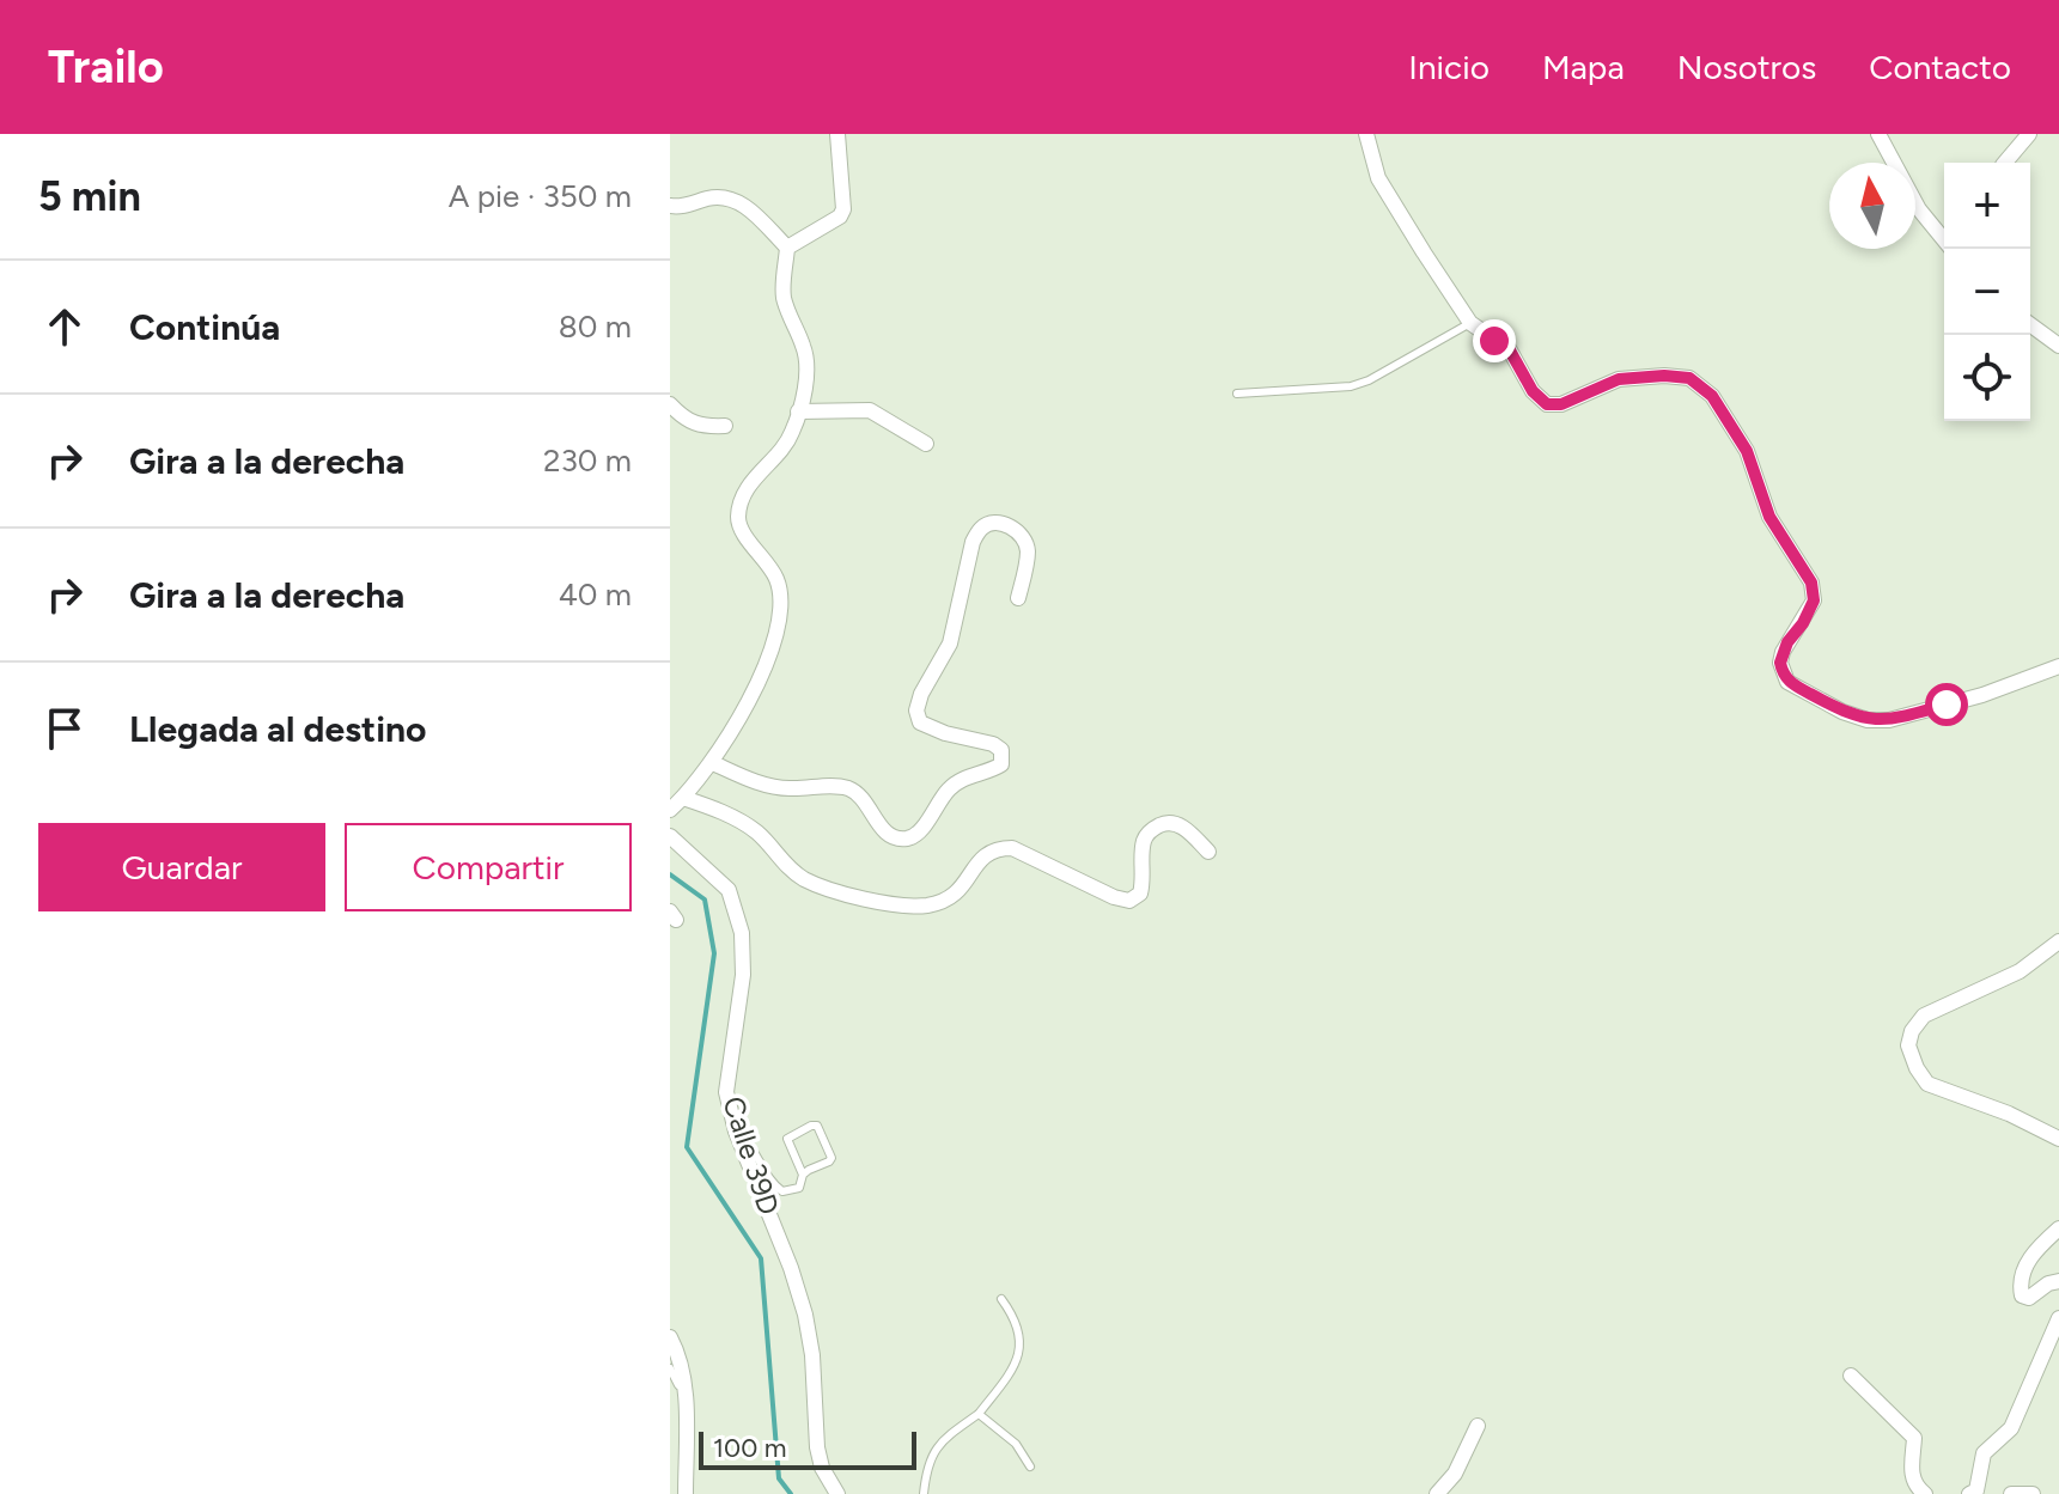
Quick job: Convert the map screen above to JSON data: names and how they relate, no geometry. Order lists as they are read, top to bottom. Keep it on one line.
{"streets":{"street":["Calle 39D"]},"scale_bar":"100 m","north":"top","page":{"header":"Trailo","nav":["Inicio","Mapa","Nosotros","Contacto"],"heading":["5 min","A pie · 350 m"],"map_buttons":["+","−"],"list":[["Continúa","80 m"],["Gira a la derecha","230 m"],["Gira a la derecha","40 m"],"Llegada al destino"],"buttons":["Guardar","Compartir"],"scale":"100 m"}}
